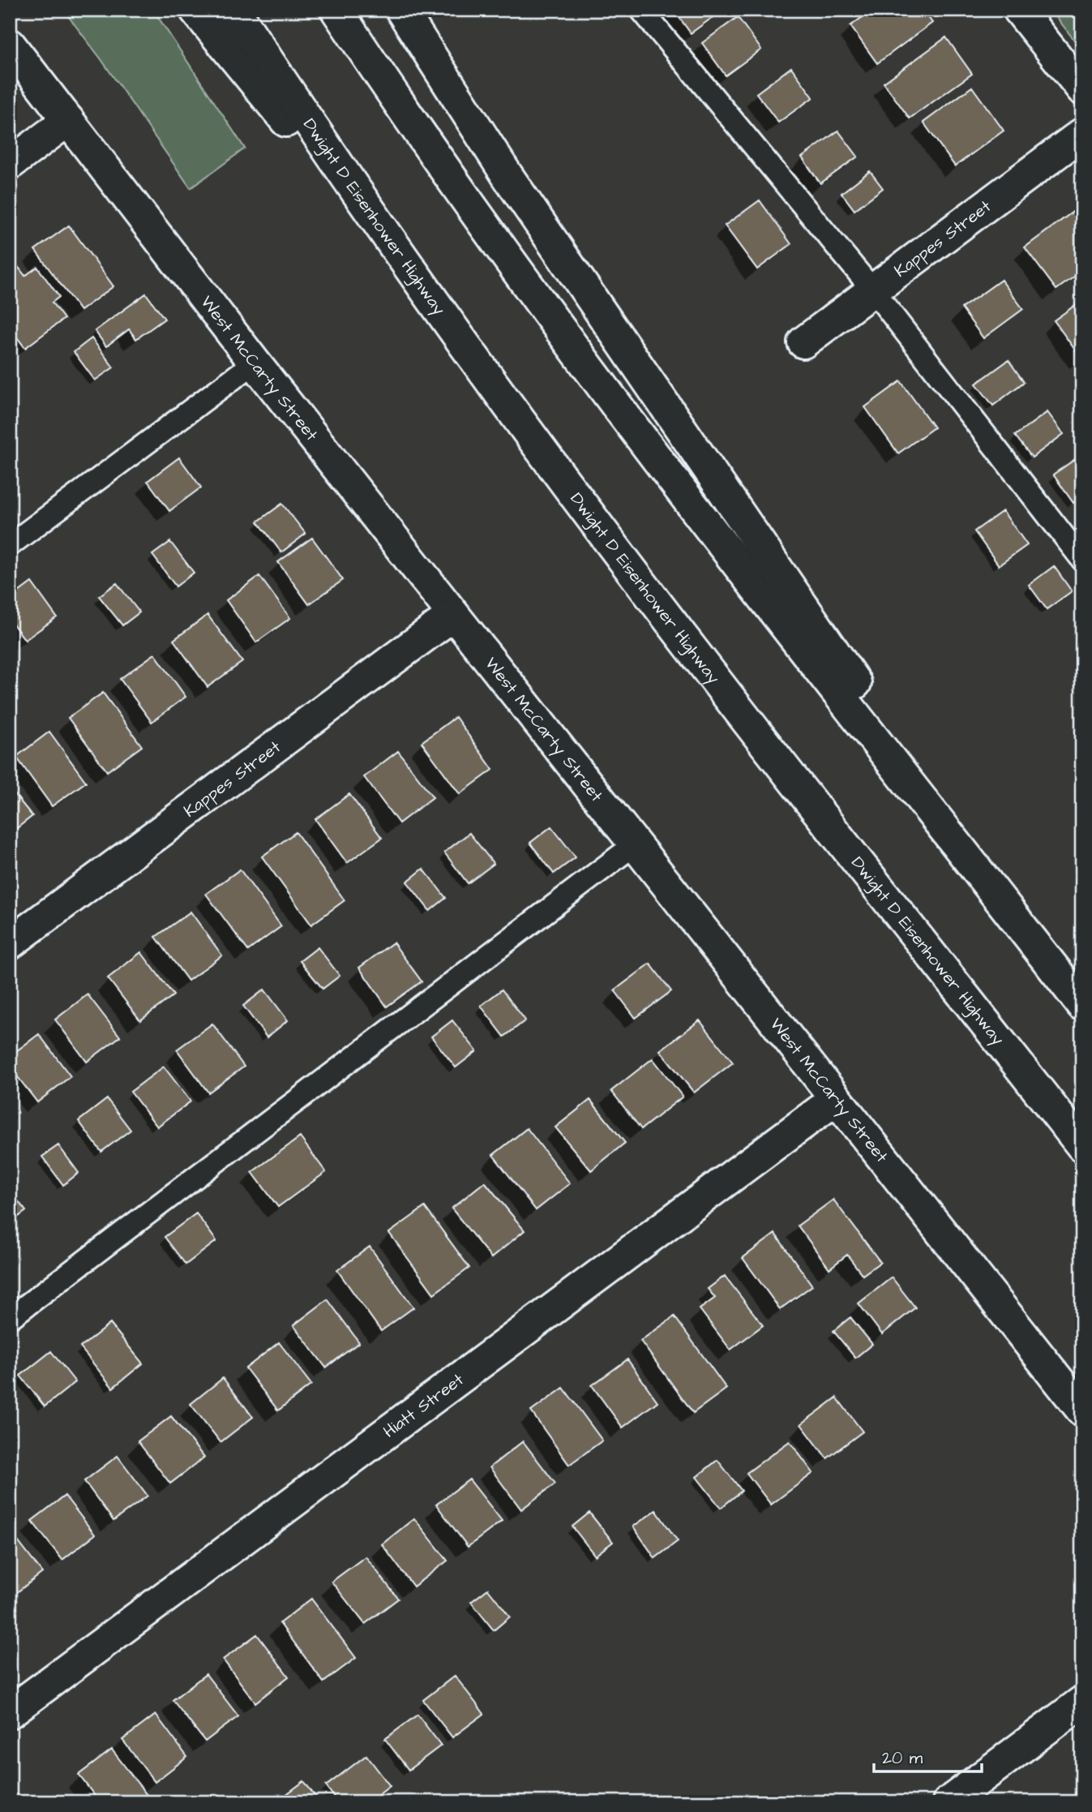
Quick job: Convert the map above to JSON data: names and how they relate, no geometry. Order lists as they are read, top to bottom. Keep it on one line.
{"streets":{"main road":["Dwight D Eisenhower Highway","Kappes Street","West McCarty Street","Hiatt Street"]},"crossings":[["Kappes Street","West McCarty Street"],["West McCarty Street","Hiatt Street"]],"scale_bar":"20 m"}
